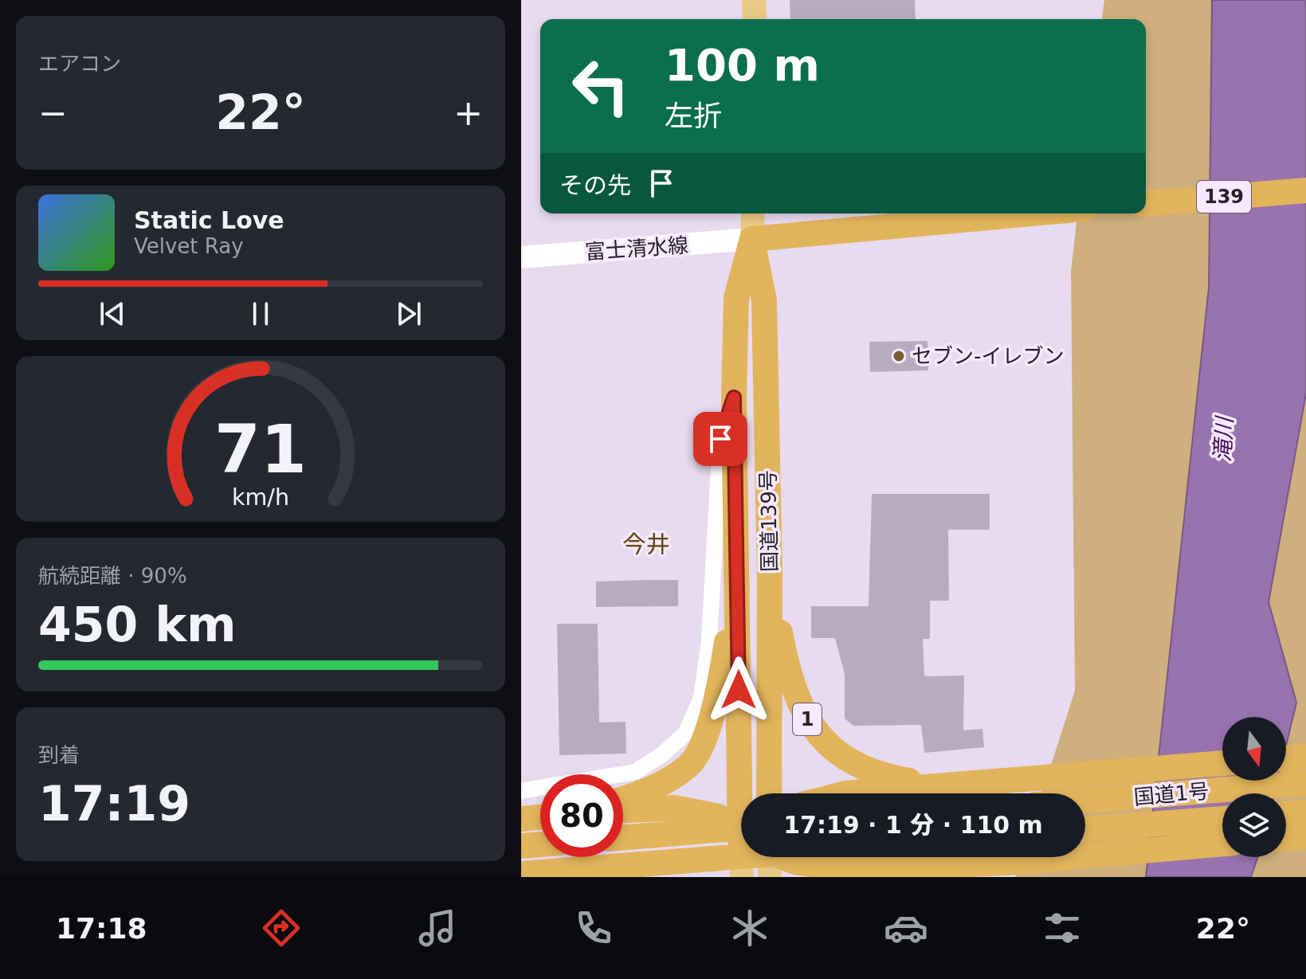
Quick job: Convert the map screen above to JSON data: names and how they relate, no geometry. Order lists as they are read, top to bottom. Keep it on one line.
{"streets":{"highway":["139","国道139号","1","国道1号"],"main road":["富士清水線"]},"crossings":[["富士清水線","国道139号"],["国道139号","1"]],"districts":["今井"],"water":["滝川"],"places":["セブン-イレブン"],"north":"bottom","page":{"tile":["エアコン",["航続距離 · 90%","450 km"],["到着","17:19"]],"turn":["100 m","左折"],"heat":["−","22°","+"],"then":"その先","song":["Static Love","Velvet Ray"],"limit":"80","trip":"17:19 · 1 分 · 110 m","tabs":["17:18","22°"],"gauge":["71","km/h"]}}
